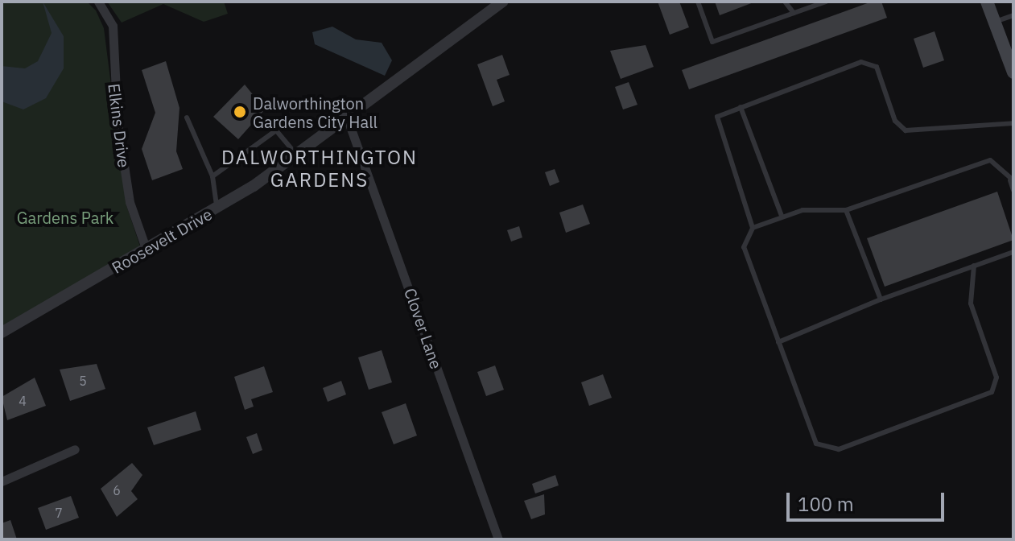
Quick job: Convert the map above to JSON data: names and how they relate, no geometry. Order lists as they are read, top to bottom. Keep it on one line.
{"streets":{"street":["Elkins Drive","Roosevelt Drive","Clover Lane"]},"crossings":[["Elkins Drive","Roosevelt Drive"],["Roosevelt Drive","Clover Lane"]],"districts":["DALWORTHINGTON GARDENS"],"parks":["Gardens Park"],"places":["Dalworthington Gardens City Hall"],"house_numbers":["5","4","6","7"],"scale_bar":"100 m"}
